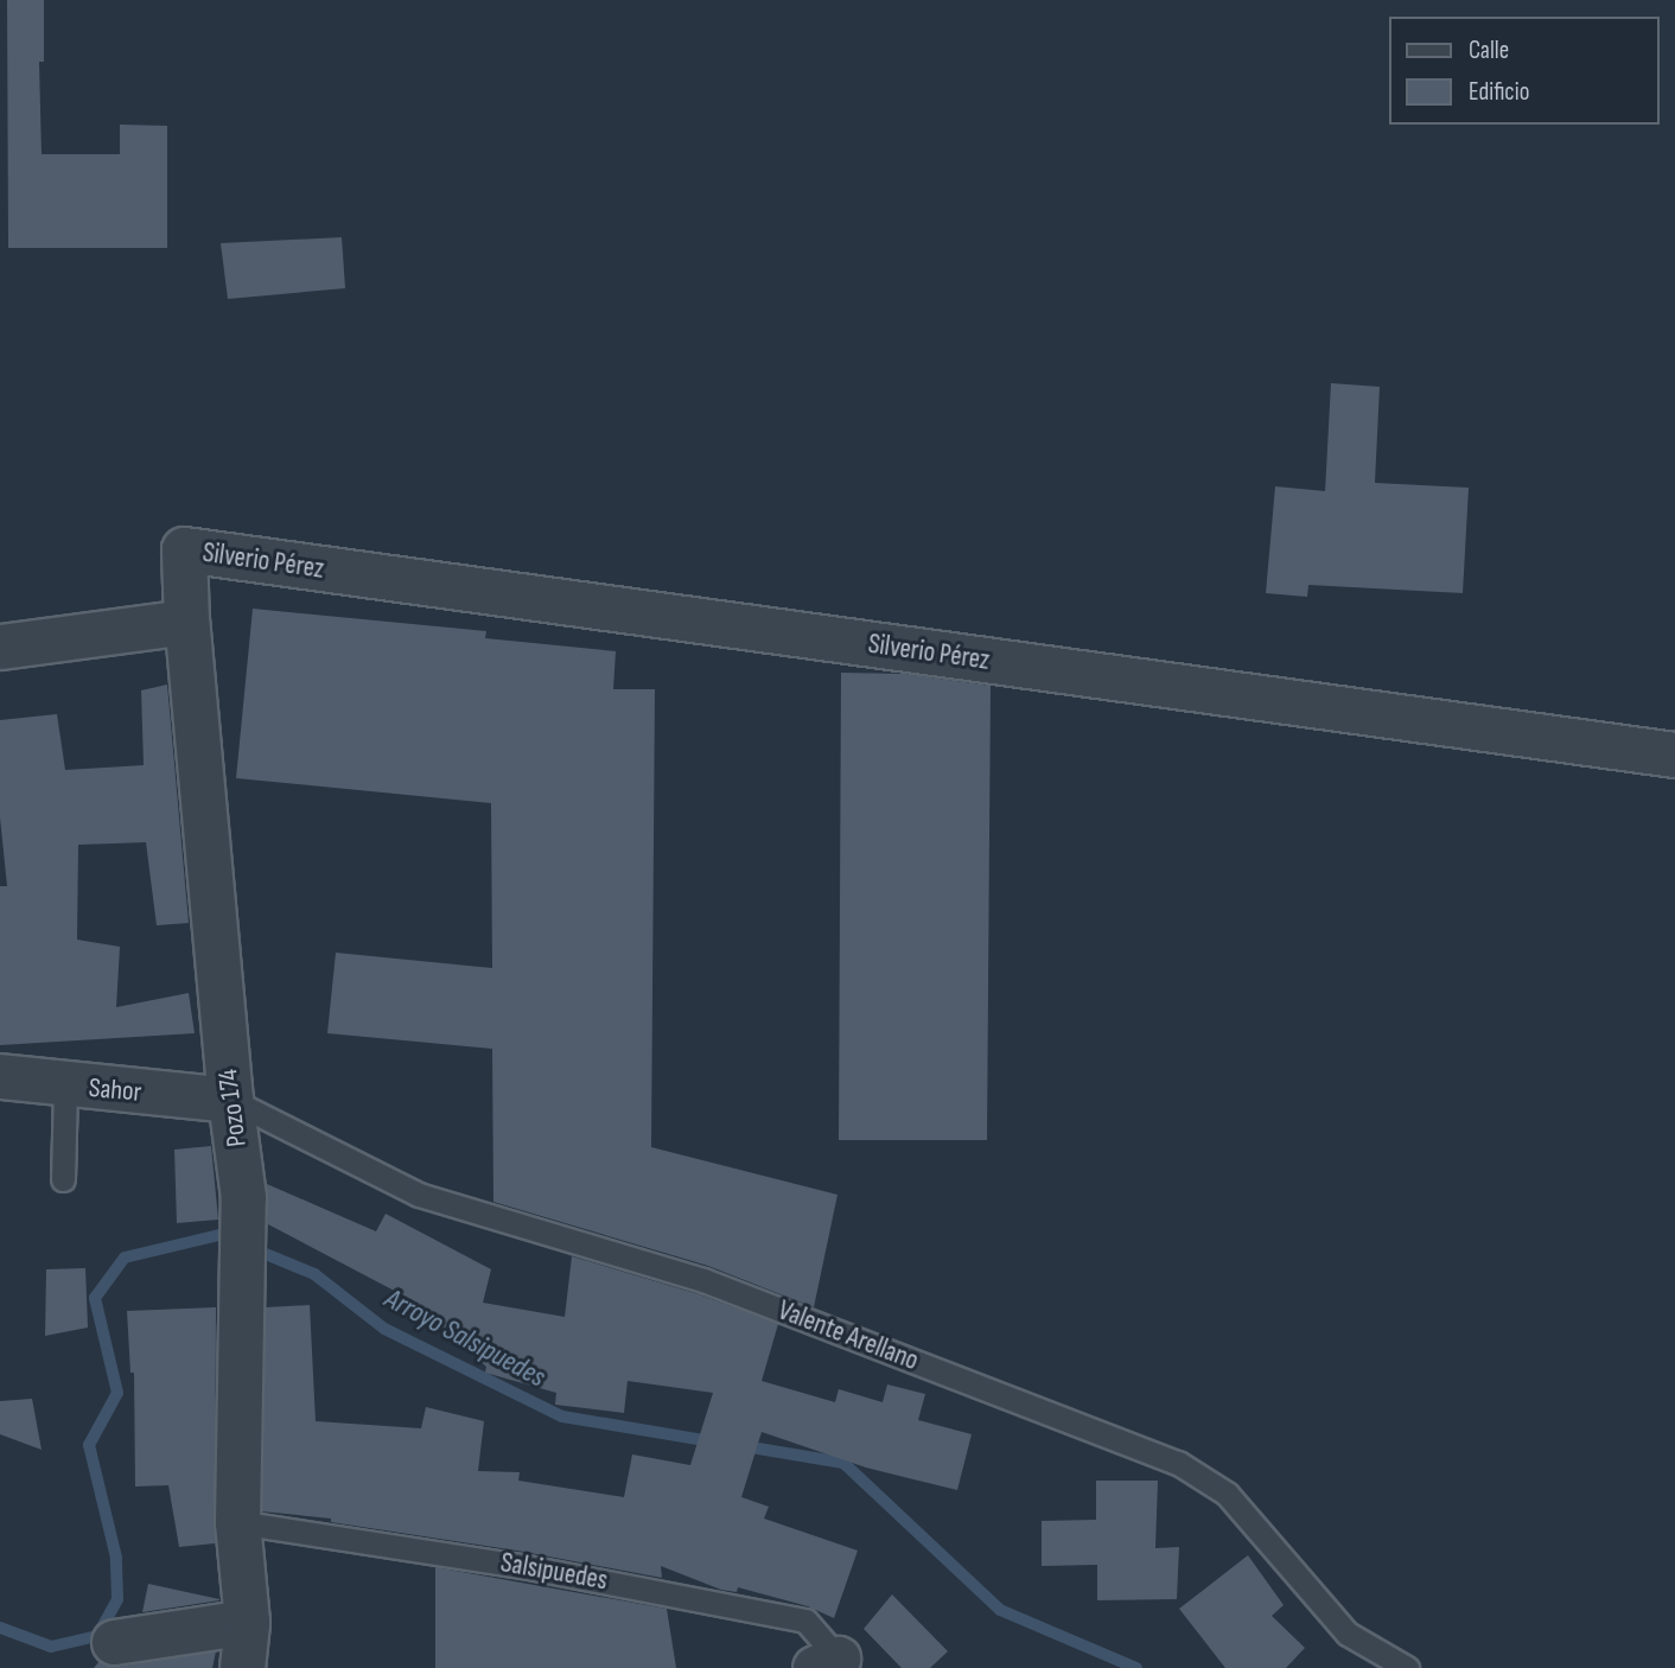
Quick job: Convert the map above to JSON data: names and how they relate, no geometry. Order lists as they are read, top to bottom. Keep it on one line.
{"streets":{"street":["Silverio Pérez","Sahor","Pozo 174"],"lane":["Valente Arellano","Salsipuedes"]},"crossings":[["Silverio Pérez","Pozo 174"],["Sahor","Pozo 174"],["Sahor","Valente Arellano"],["Pozo 174","Valente Arellano"],["Pozo 174","Salsipuedes"]],"water":["Arroyo Salsipuedes"],"legend":["Calle","Edificio"]}
